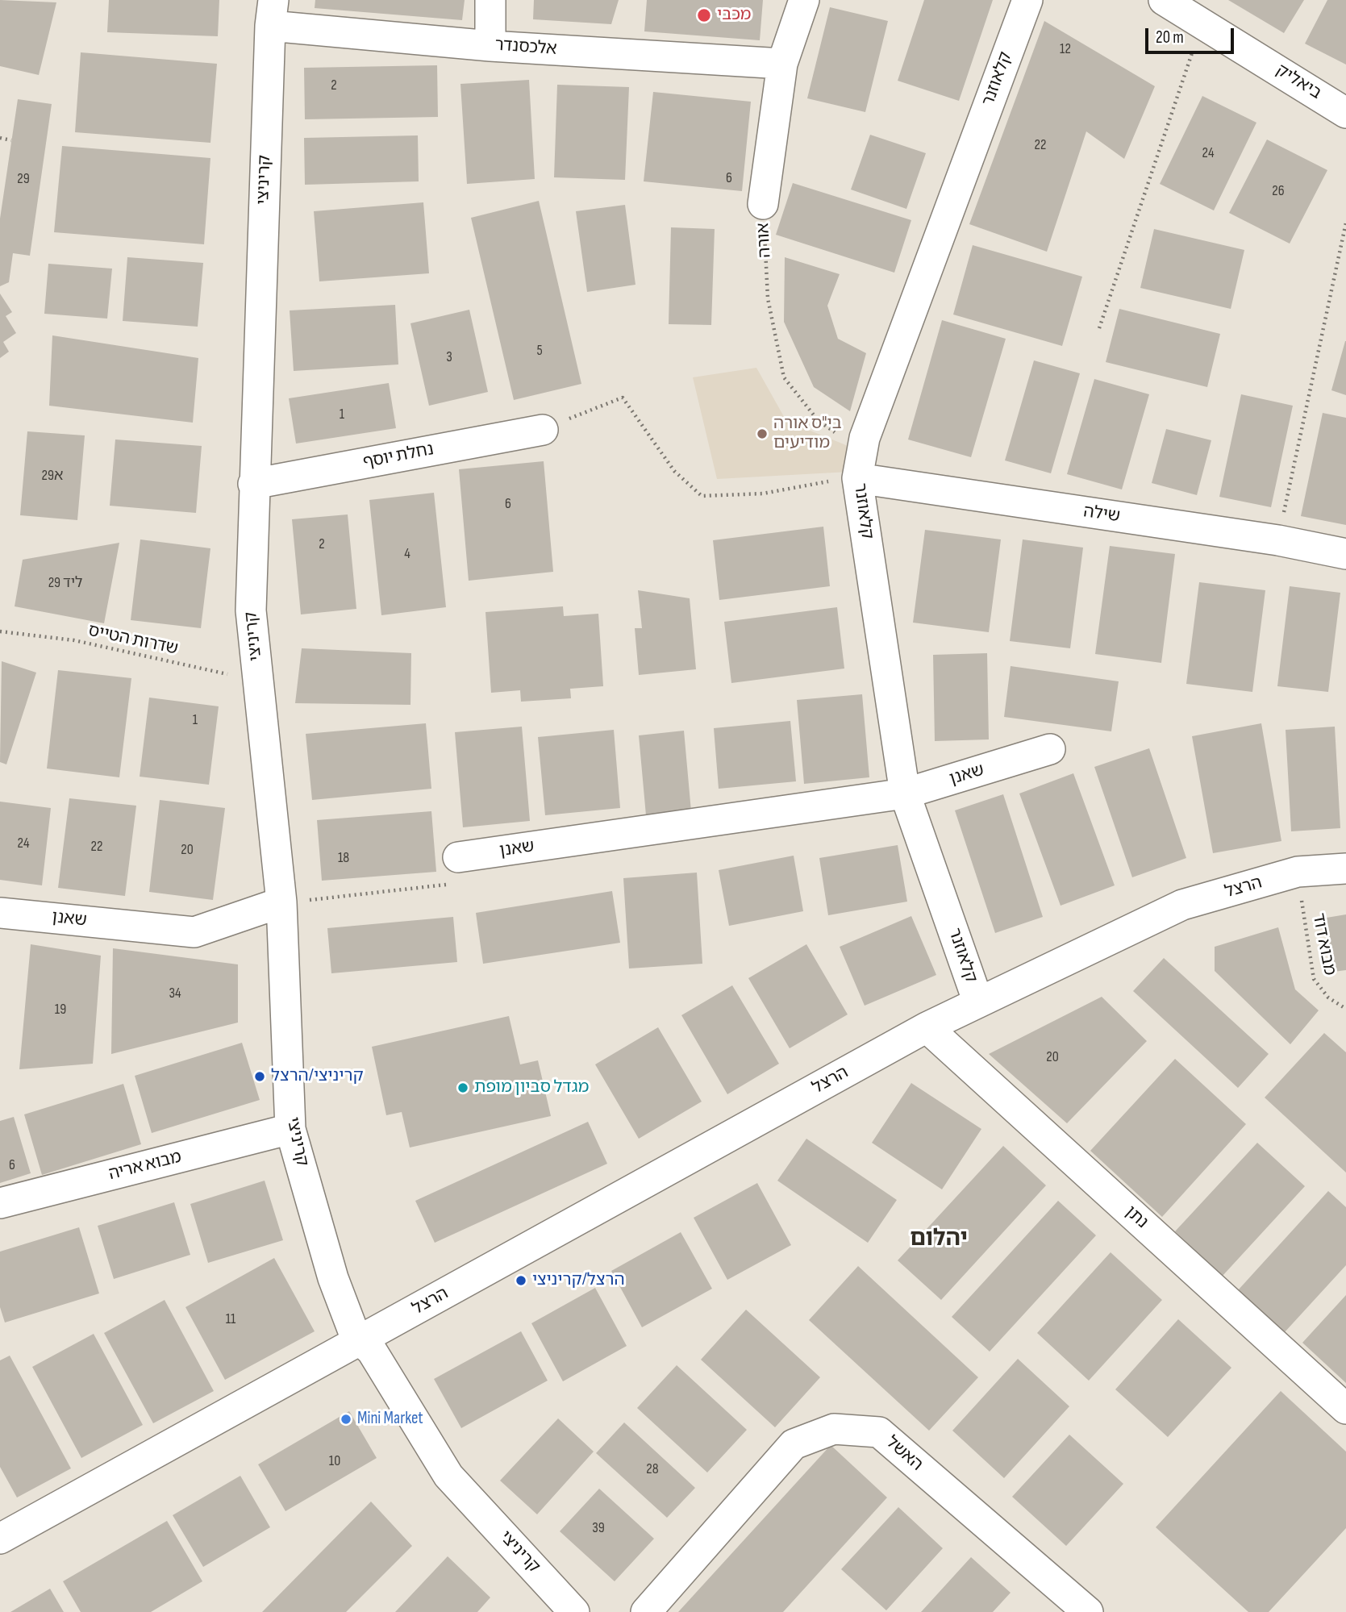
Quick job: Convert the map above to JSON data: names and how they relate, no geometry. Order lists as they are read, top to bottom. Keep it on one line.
{"streets":{"street":["אלכסנדר","קלאוזנר","ביאליק","קריניצי","אורה","נחלת יוסף","שילה","שאנן","הרצל","מבוא אריה","נתן","האשל"],"path":["שדרות הטייס","מבוא דוד"]},"crossings":[["אלכסנדר","קריניצי"],["אלכסנדר","אורה"],["קלאוזנר","אורה"],["קלאוזנר","שילה"],["קלאוזנר","שאנן"],["קלאוזנר","הרצל"],["קריניצי","נחלת יוסף"],["קריניצי","שדרות הטייס"],["קריניצי","שאנן"],["קריניצי","הרצל"],["קריניצי","מבוא אריה"],["הרצל","מבוא דוד"],["הרצל","נתן"]],"districts":["יהלום"],"places":["מכבי","בי\"ס אורה מודיעים","קריניצי/הרצל","מגדל סביון מופת","הרצל/קריניצי","Mini Market"],"house_numbers":["12","2","22","24","6","29","26","5","3","1","29א","6","2","4","ליד 29","1","24","22","20","18","34","19","20","6","11","10","28","39"],"scale_bar":"20 m"}
